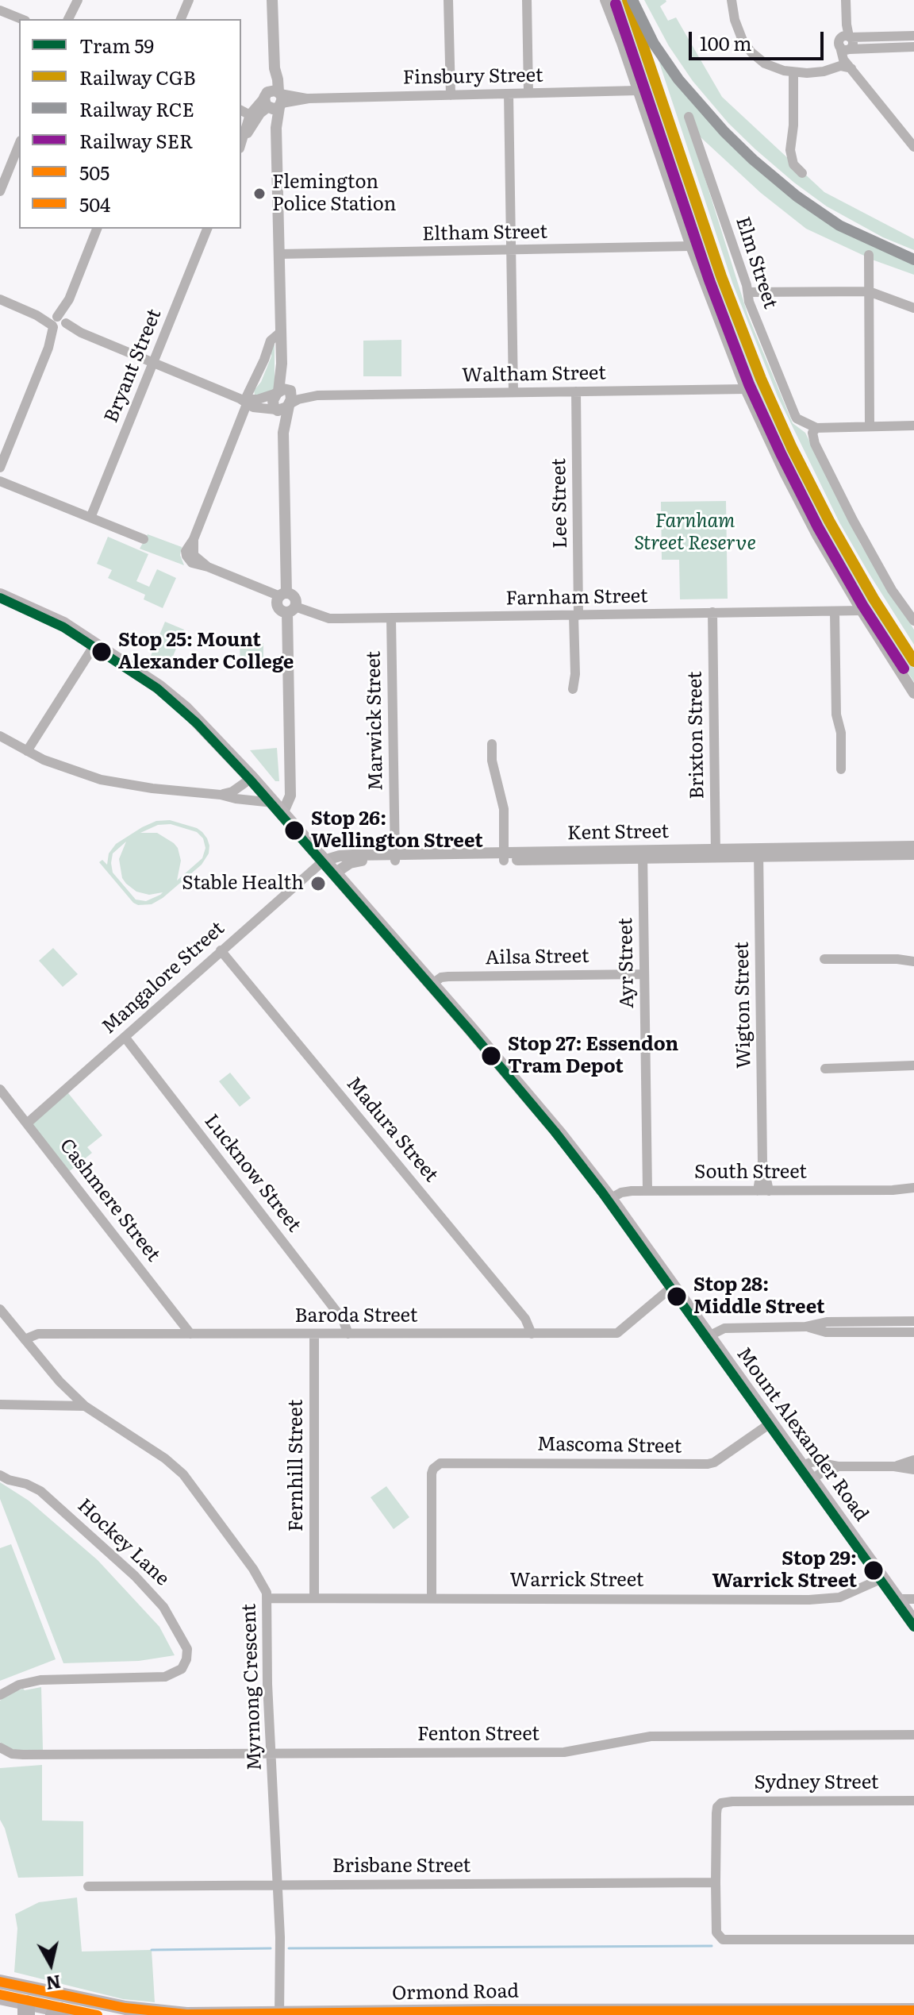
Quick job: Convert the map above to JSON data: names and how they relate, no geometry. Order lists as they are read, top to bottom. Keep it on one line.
{"streets":{"main road":["Mount Alexander Road","Ormond Road"],"street":["Finsbury Street","Eltham Street","Elm Street","Bryant Street","Waltham Street","Lee Street","Farnham Street","Marwick Street","Brixton Street","Kent Street","Ailsa Street","Ayr Street","Mangalore Street","Wigton Street","Madura Street","South Street","Lucknow Street","Cashmere Street","Baroda Street","Mascoma Street","Fernhill Street","Hockey Lane","Warrick Street","Myrnong Crescent","Fenton Street","Sydney Street","Brisbane Street"]},"crossings":[["Waltham Street","Lee Street"],["Lee Street","Farnham Street"],["Farnham Street","Marwick Street"],["Farnham Street","Brixton Street"],["Marwick Street","Kent Street"],["Brixton Street","Kent Street"],["Kent Street","Ayr Street"],["Kent Street","Mangalore Street"],["Kent Street","Wigton Street"],["Kent Street","Mount Alexander Road"],["Ailsa Street","Ayr Street"],["Ailsa Street","Mount Alexander Road"],["Ayr Street","South Street"],["Mangalore Street","Madura Street"],["Mangalore Street","Lucknow Street"],["Mangalore Street","Cashmere Street"],["Mangalore Street","Mount Alexander Road"],["Wigton Street","South Street"],["Madura Street","Baroda Street"],["South Street","Mount Alexander Road"],["Lucknow Street","Baroda Street"],["Cashmere Street","Baroda Street"],["Baroda Street","Mount Alexander Road"],["Baroda Street","Fernhill Street"],["Baroda Street","Myrnong Crescent"],["Mount Alexander Road","Mascoma Street"],["Mount Alexander Road","Warrick Street"],["Mascoma Street","Warrick Street"],["Fernhill Street","Warrick Street"],["Warrick Street","Myrnong Crescent"],["Myrnong Crescent","Fenton Street"],["Myrnong Crescent","Brisbane Street"],["Myrnong Crescent","Ormond Road"],["Sydney Street","Brisbane Street"]],"parks":["Farnham Street Reserve"],"places":["Flemington Police Station","Stop 25: Mount Alexander College","Stop 26: Wellington Street","Stable Health","Stop 27: Essendon Tram Depot","Stop 28: Middle Street","Stop 29: Warrick Street"],"lines":["rail line CGB","rail line RCE","rail line SER","tram line 59","transit line 505","transit line 504"],"legend":["Tram 59","Railway CGB","Railway RCE","Railway SER","505","504"],"scale_bar":"100 m","north":"bottom"}
